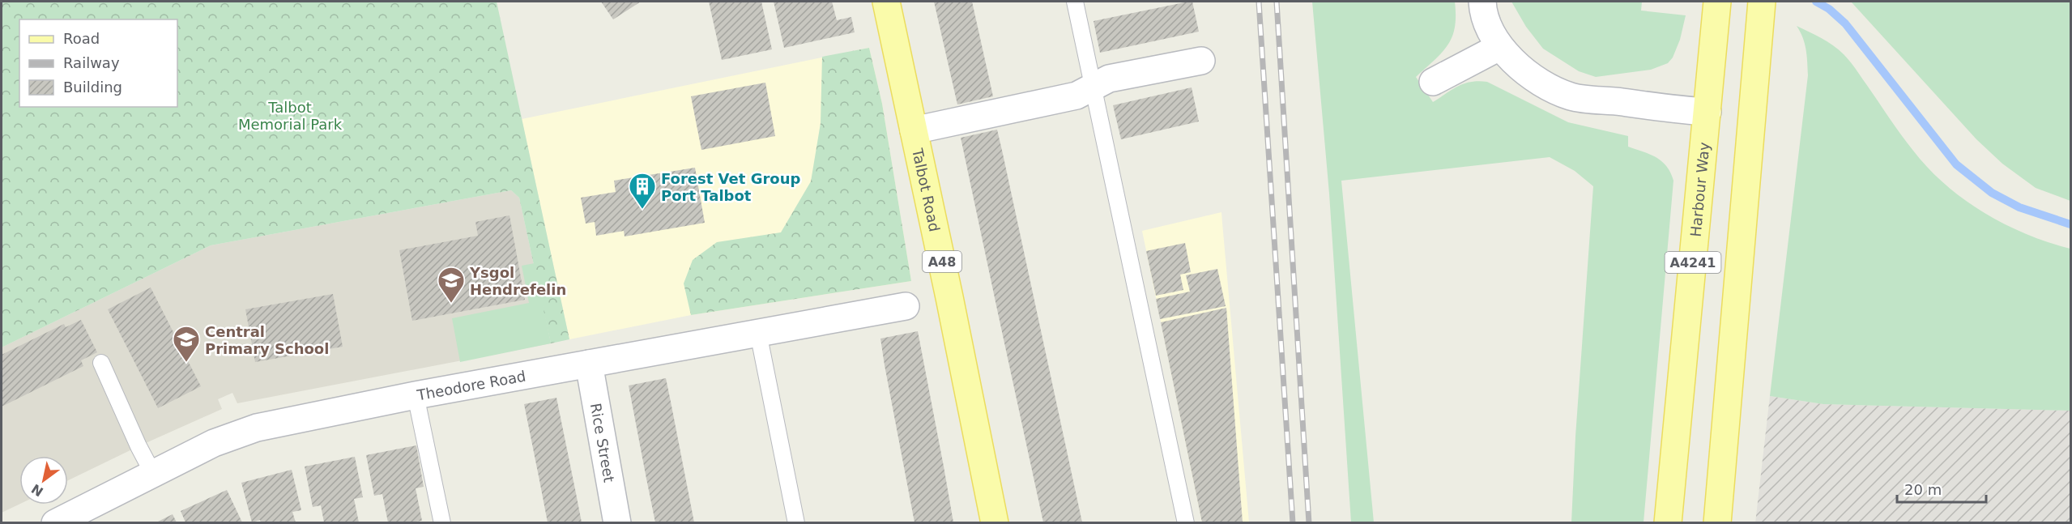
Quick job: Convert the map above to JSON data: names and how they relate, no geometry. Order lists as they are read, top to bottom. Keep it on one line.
{"streets":{"main road":["Harbour Way","Talbot Road","A48","A4241"],"street":["Theodore Road","Rice Street"]},"crossings":[["Theodore Road","Rice Street"]],"parks":["Talbot Memorial Park"],"places":{"building":["Forest Vet Group Port Talbot"],"school or university":["Ysgol Hendrefelin","Central Primary School"]},"legend":["Road","Railway","Building"],"scale_bar":"20 m","north":"bottom left"}
